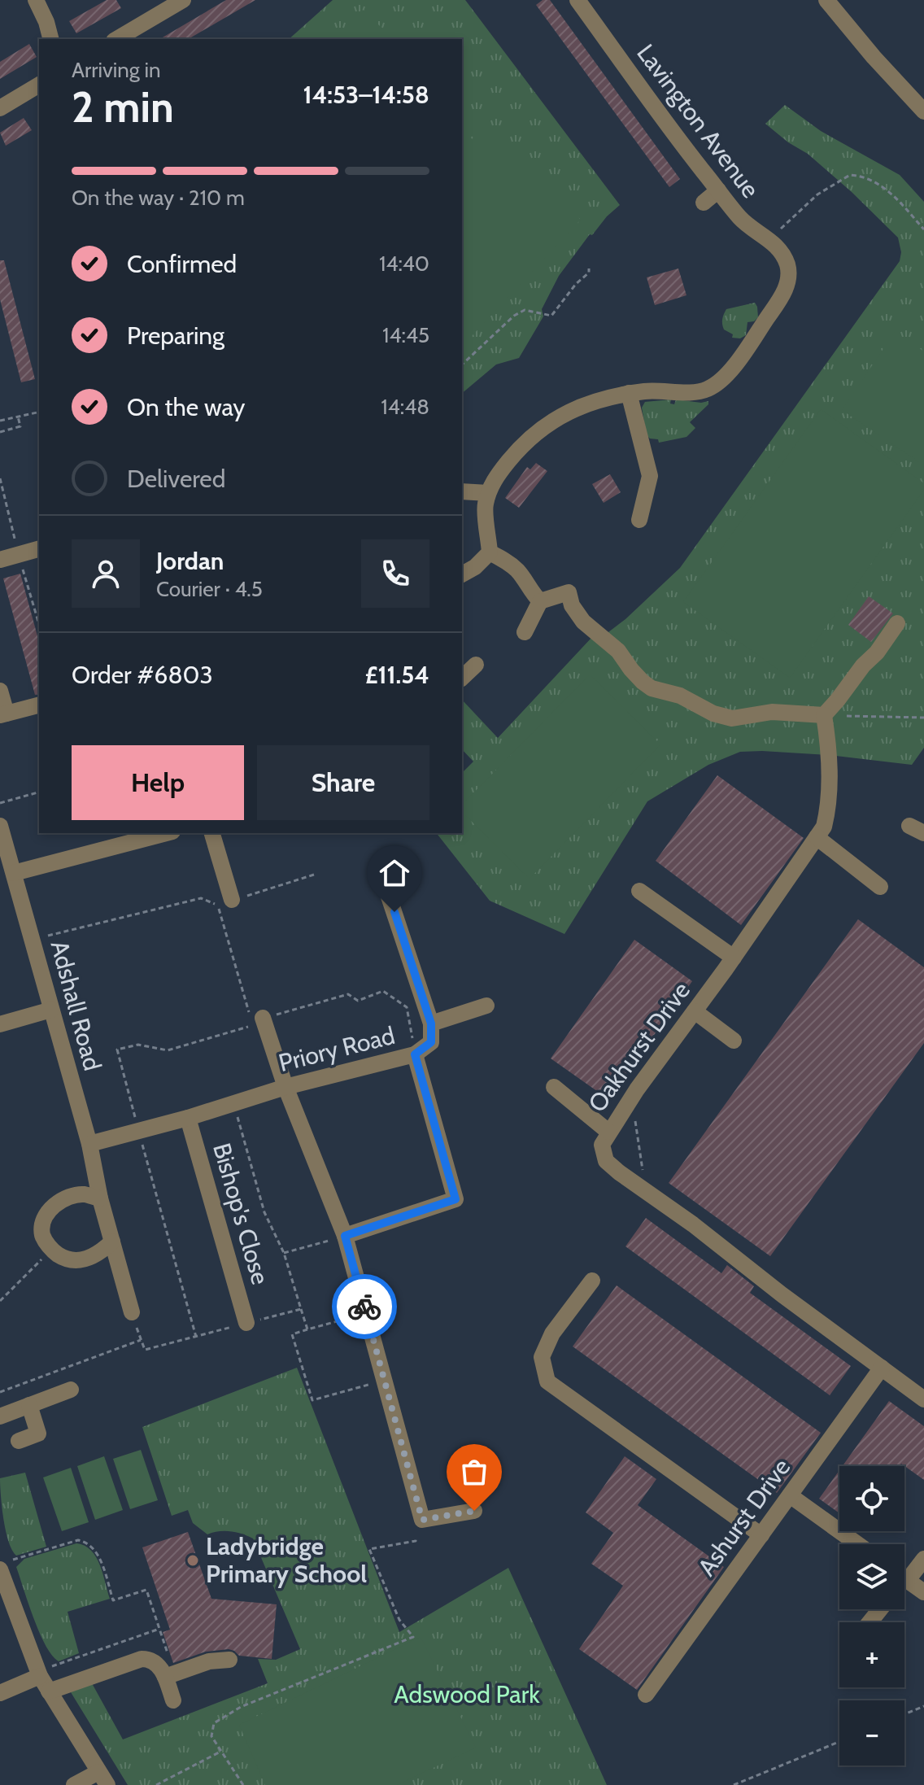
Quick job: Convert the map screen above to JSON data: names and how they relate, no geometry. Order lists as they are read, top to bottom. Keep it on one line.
{"streets":{"street":["Lavington Avenue","Adshall Road","Oakhurst Drive","Priory Road","Bishop's Close","Ashurst Drive"]},"crossings":[["Adshall Road","Priory Road"],["Oakhurst Drive","Ashurst Drive"],["Priory Road","Bishop's Close"]],"parks":["Adswood Park"],"places":["Ladybridge Primary School"],"page":{"heading":["2 min","Arriving in","14:53–14:58"],"panel":["Jordan","Courier · 4.5","Order #6803","£11.54"],"bar":"On the way · 210 m","list":[["Confirmed","14:40"],["Preparing","14:45"],["On the way","14:48"],"Delivered"],"buttons":["Help","Share"],"map_buttons":["+","−"]}}
